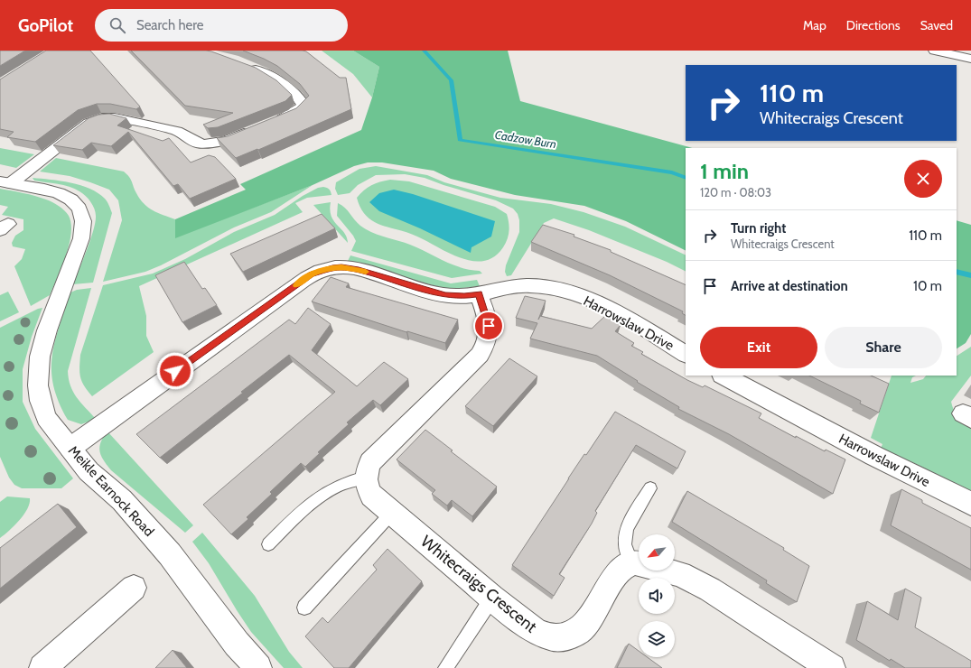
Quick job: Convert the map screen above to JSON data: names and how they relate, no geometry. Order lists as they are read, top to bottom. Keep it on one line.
{"streets":{"street":["Harrowslaw Drive","Meikle Earnock Road","Whitecraigs Crescent"]},"crossings":[["Harrowslaw Drive","Meikle Earnock Road"]],"water":["Cadzow Burn"],"north":"bottom left","page":{"header":"GoPilot","search":"Search here","nav":["Map","Directions","Saved"],"turn":["110 m","Whitecraigs Crescent"],"heading":["1 min","120 m · 08:03"],"list":[{"name":"Turn right","note":"Whitecraigs Crescent","value":"110 m"},{"name":"Arrive at destination","value":"10 m"}],"buttons":["Exit","Share"]}}
